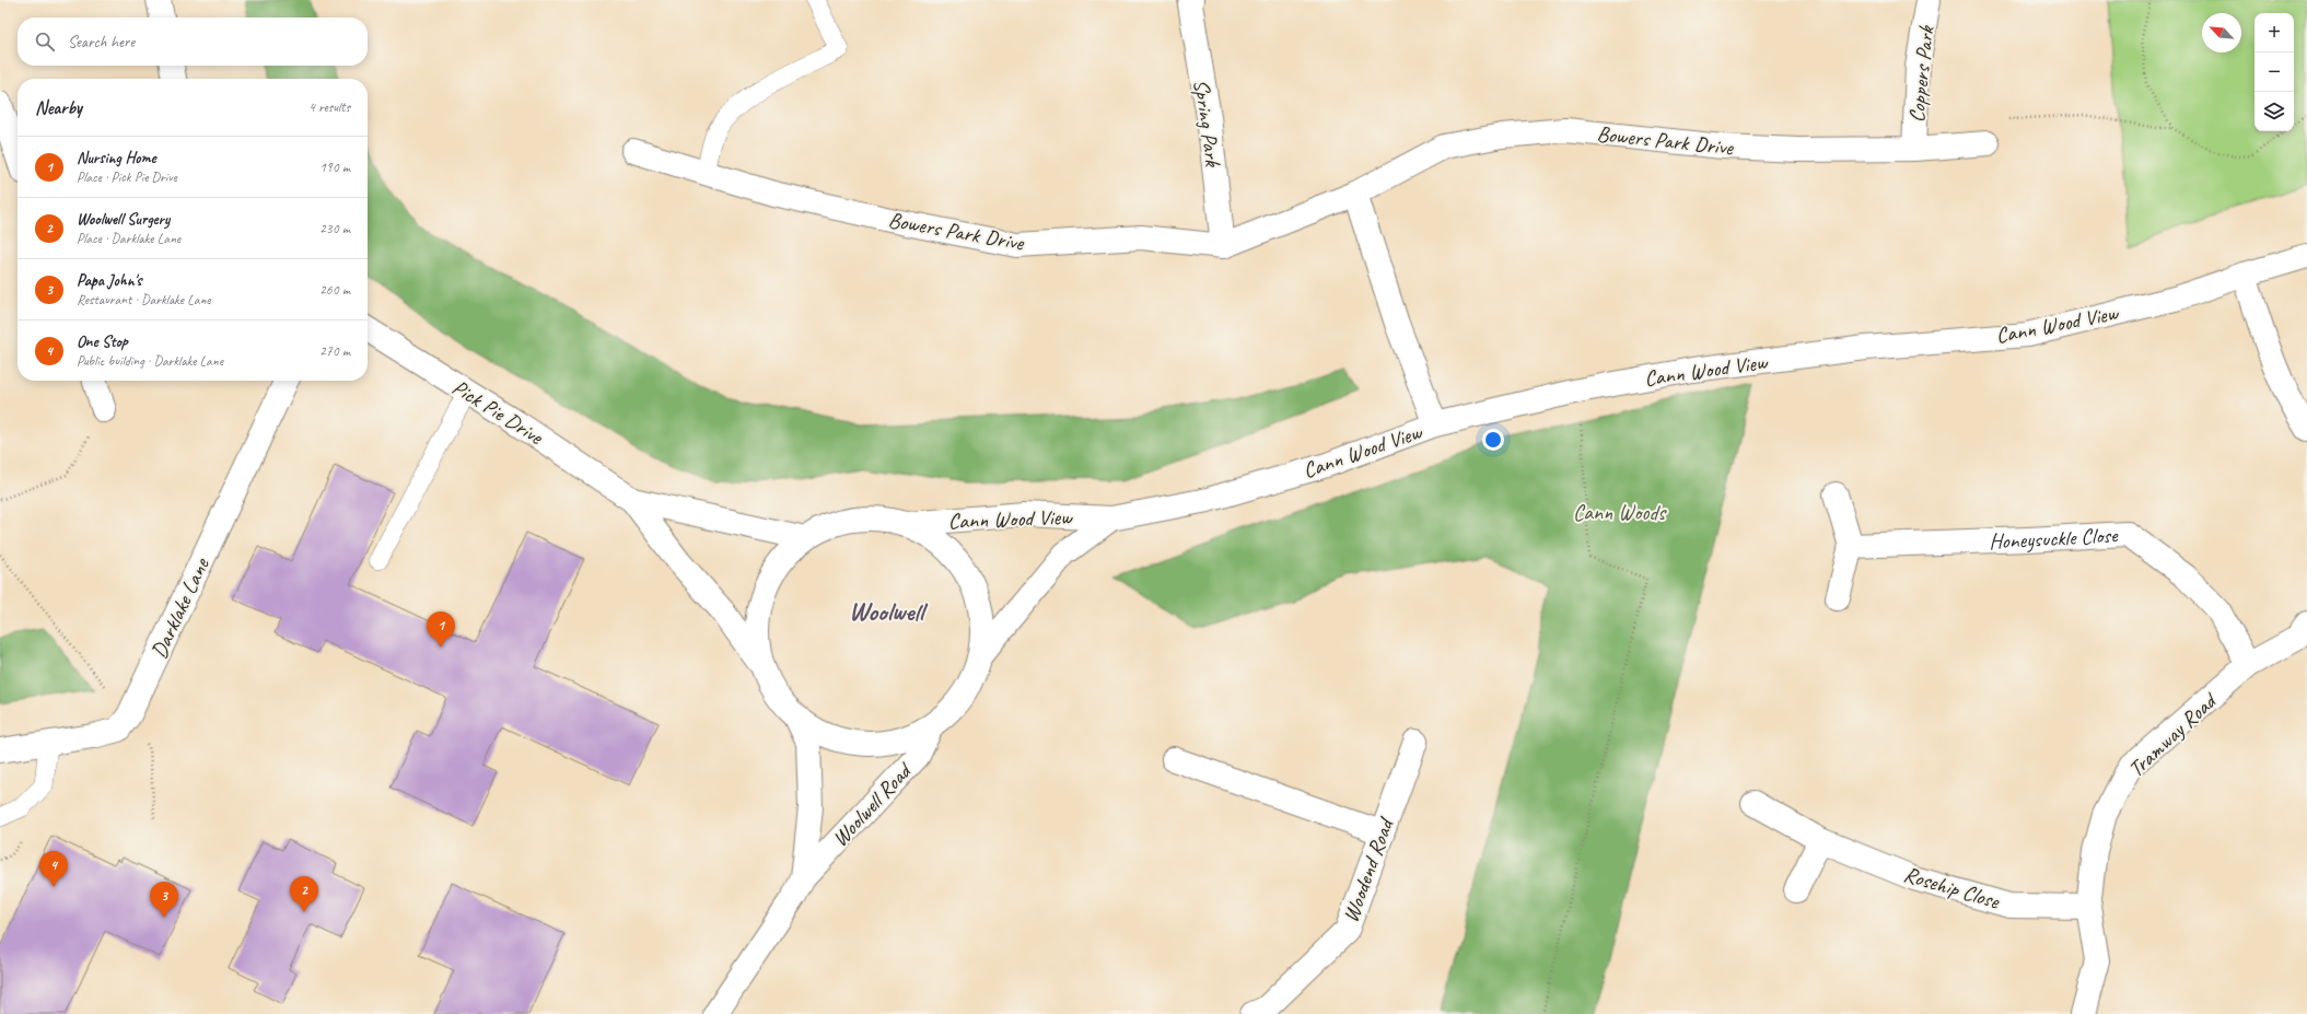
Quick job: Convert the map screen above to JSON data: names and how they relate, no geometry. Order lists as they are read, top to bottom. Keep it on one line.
{"streets":{"street":["Coppers Park","Spring Park","Bowers Park Drive","Cann Wood View","Pick Pie Drive","Honeysuckle Close","Darklake Lane","Tramway Road","Woolwell Road","Woodend Road","Rosehip Close"]},"crossings":[["Coppers Park","Bowers Park Drive"],["Spring Park","Bowers Park Drive"],["Honeysuckle Close","Tramway Road"],["Tramway Road","Rosehip Close"]],"districts":["Woolwell"],"parks":["Cann Woods"],"north":"top left","page":{"map_buttons":["+","−"],"search":"Search here","heading":["Nearby","4 results"],"list":[{"mark":"1","name":"Nursing Home","note":"Place · Pick Pie Drive","value":"190 m"},{"mark":"2","name":"Woolwell Surgery","note":"Place · Darklake Lane","value":"230 m"},{"mark":"3","name":"Papa John's","note":"Restaurant · Darklake Lane","value":"260 m"},{"mark":"4","name":"One Stop","note":"Public building · Darklake Lane","value":"270 m"}],"pins":["1","4","2","3"]}}
